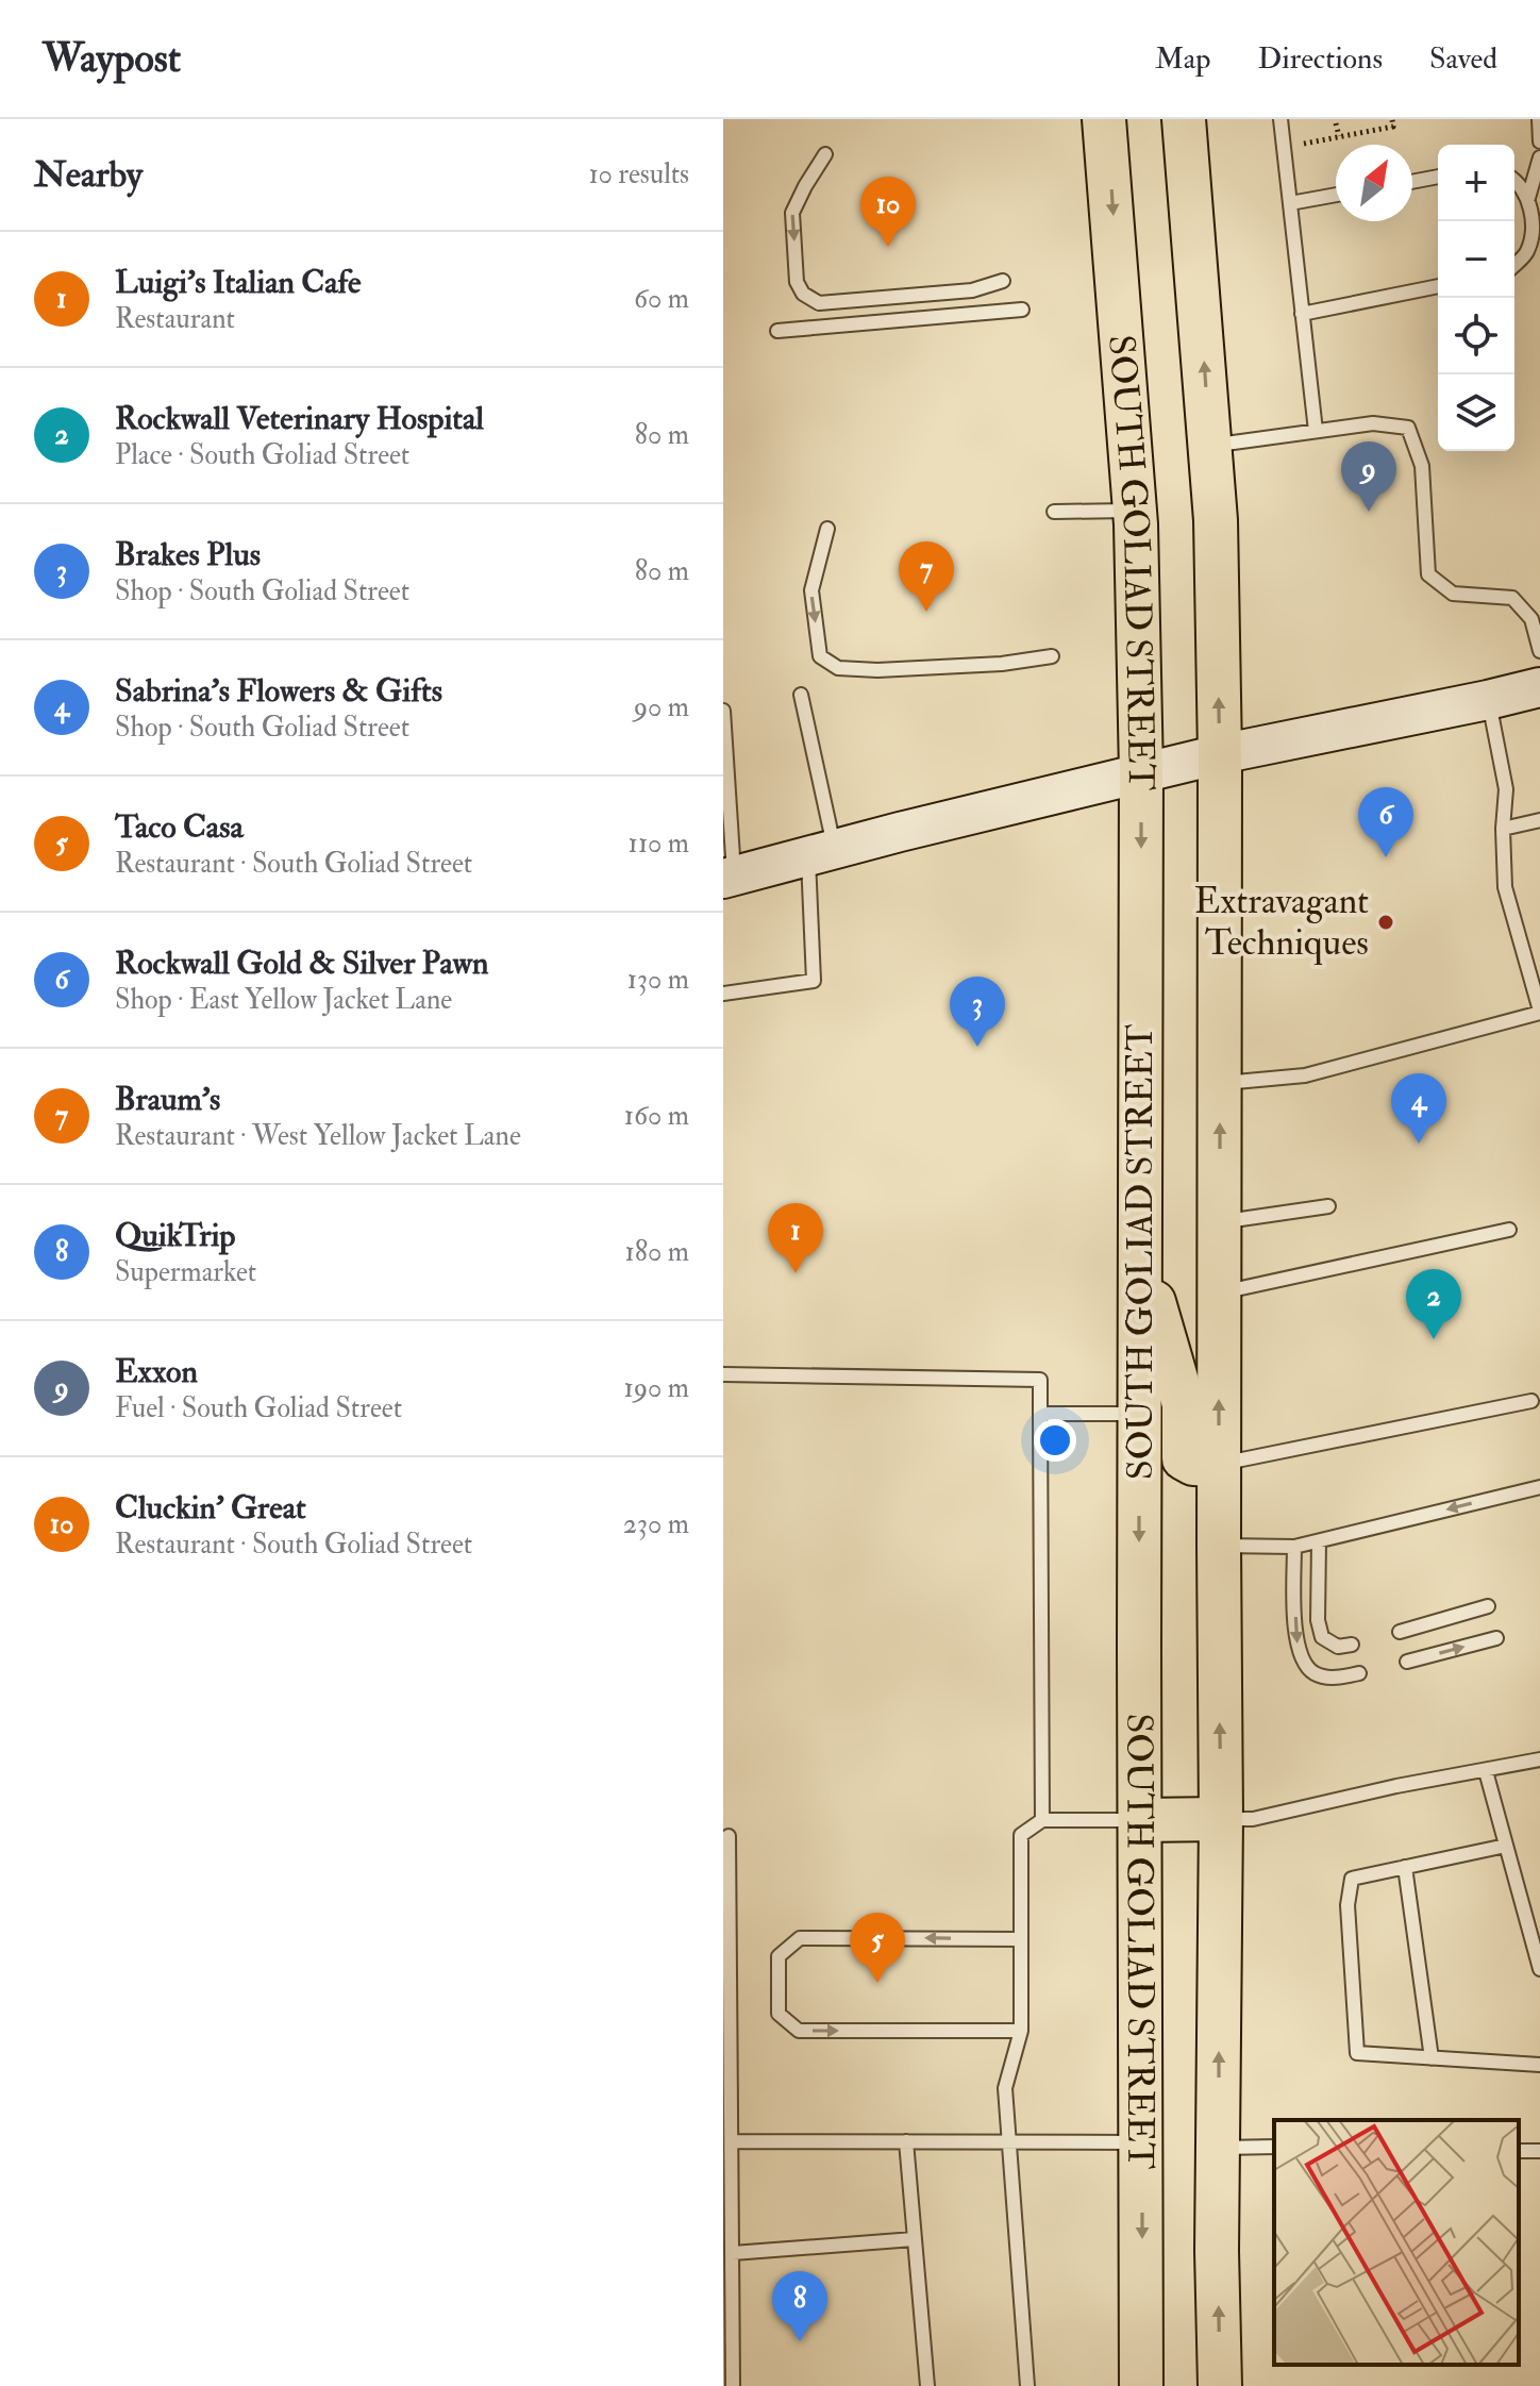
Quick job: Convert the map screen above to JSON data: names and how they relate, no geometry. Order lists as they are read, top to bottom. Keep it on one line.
{"streets":{"main road":["SOUTH GOLIAD STREET"]},"places":["Extravagant Techniques"],"north":"top right","page":{"header":"Waypost","nav":["Map","Directions","Saved"],"heading":["Nearby","10 results"],"map_buttons":["+","−"],"pins":["10","9","7","6","3","4","1","2","5","8"],"list":[{"mark":"1","name":"Luigi's Italian Cafe","note":"Restaurant","value":"60 m"},{"mark":"2","name":"Rockwall Veterinary Hospital","note":"Place · South Goliad Street","value":"80 m"},{"mark":"3","name":"Brakes Plus","note":"Shop · South Goliad Street","value":"80 m"},{"mark":"4","name":"Sabrina's Flowers & Gifts","note":"Shop · South Goliad Street","value":"90 m"},{"mark":"5","name":"Taco Casa","note":"Restaurant · South Goliad Street","value":"110 m"},{"mark":"6","name":"Rockwall Gold & Silver Pawn","note":"Shop · East Yellow Jacket Lane","value":"130 m"},{"mark":"7","name":"Braum's","note":"Restaurant · West Yellow Jacket Lane","value":"160 m"},{"mark":"8","name":"QuikTrip","note":"Supermarket","value":"180 m"},{"mark":"9","name":"Exxon","note":"Fuel · South Goliad Street","value":"190 m"},{"mark":"10","name":"Cluckin' Great","note":"Restaurant · South Goliad Street","value":"230 m"}]}}
